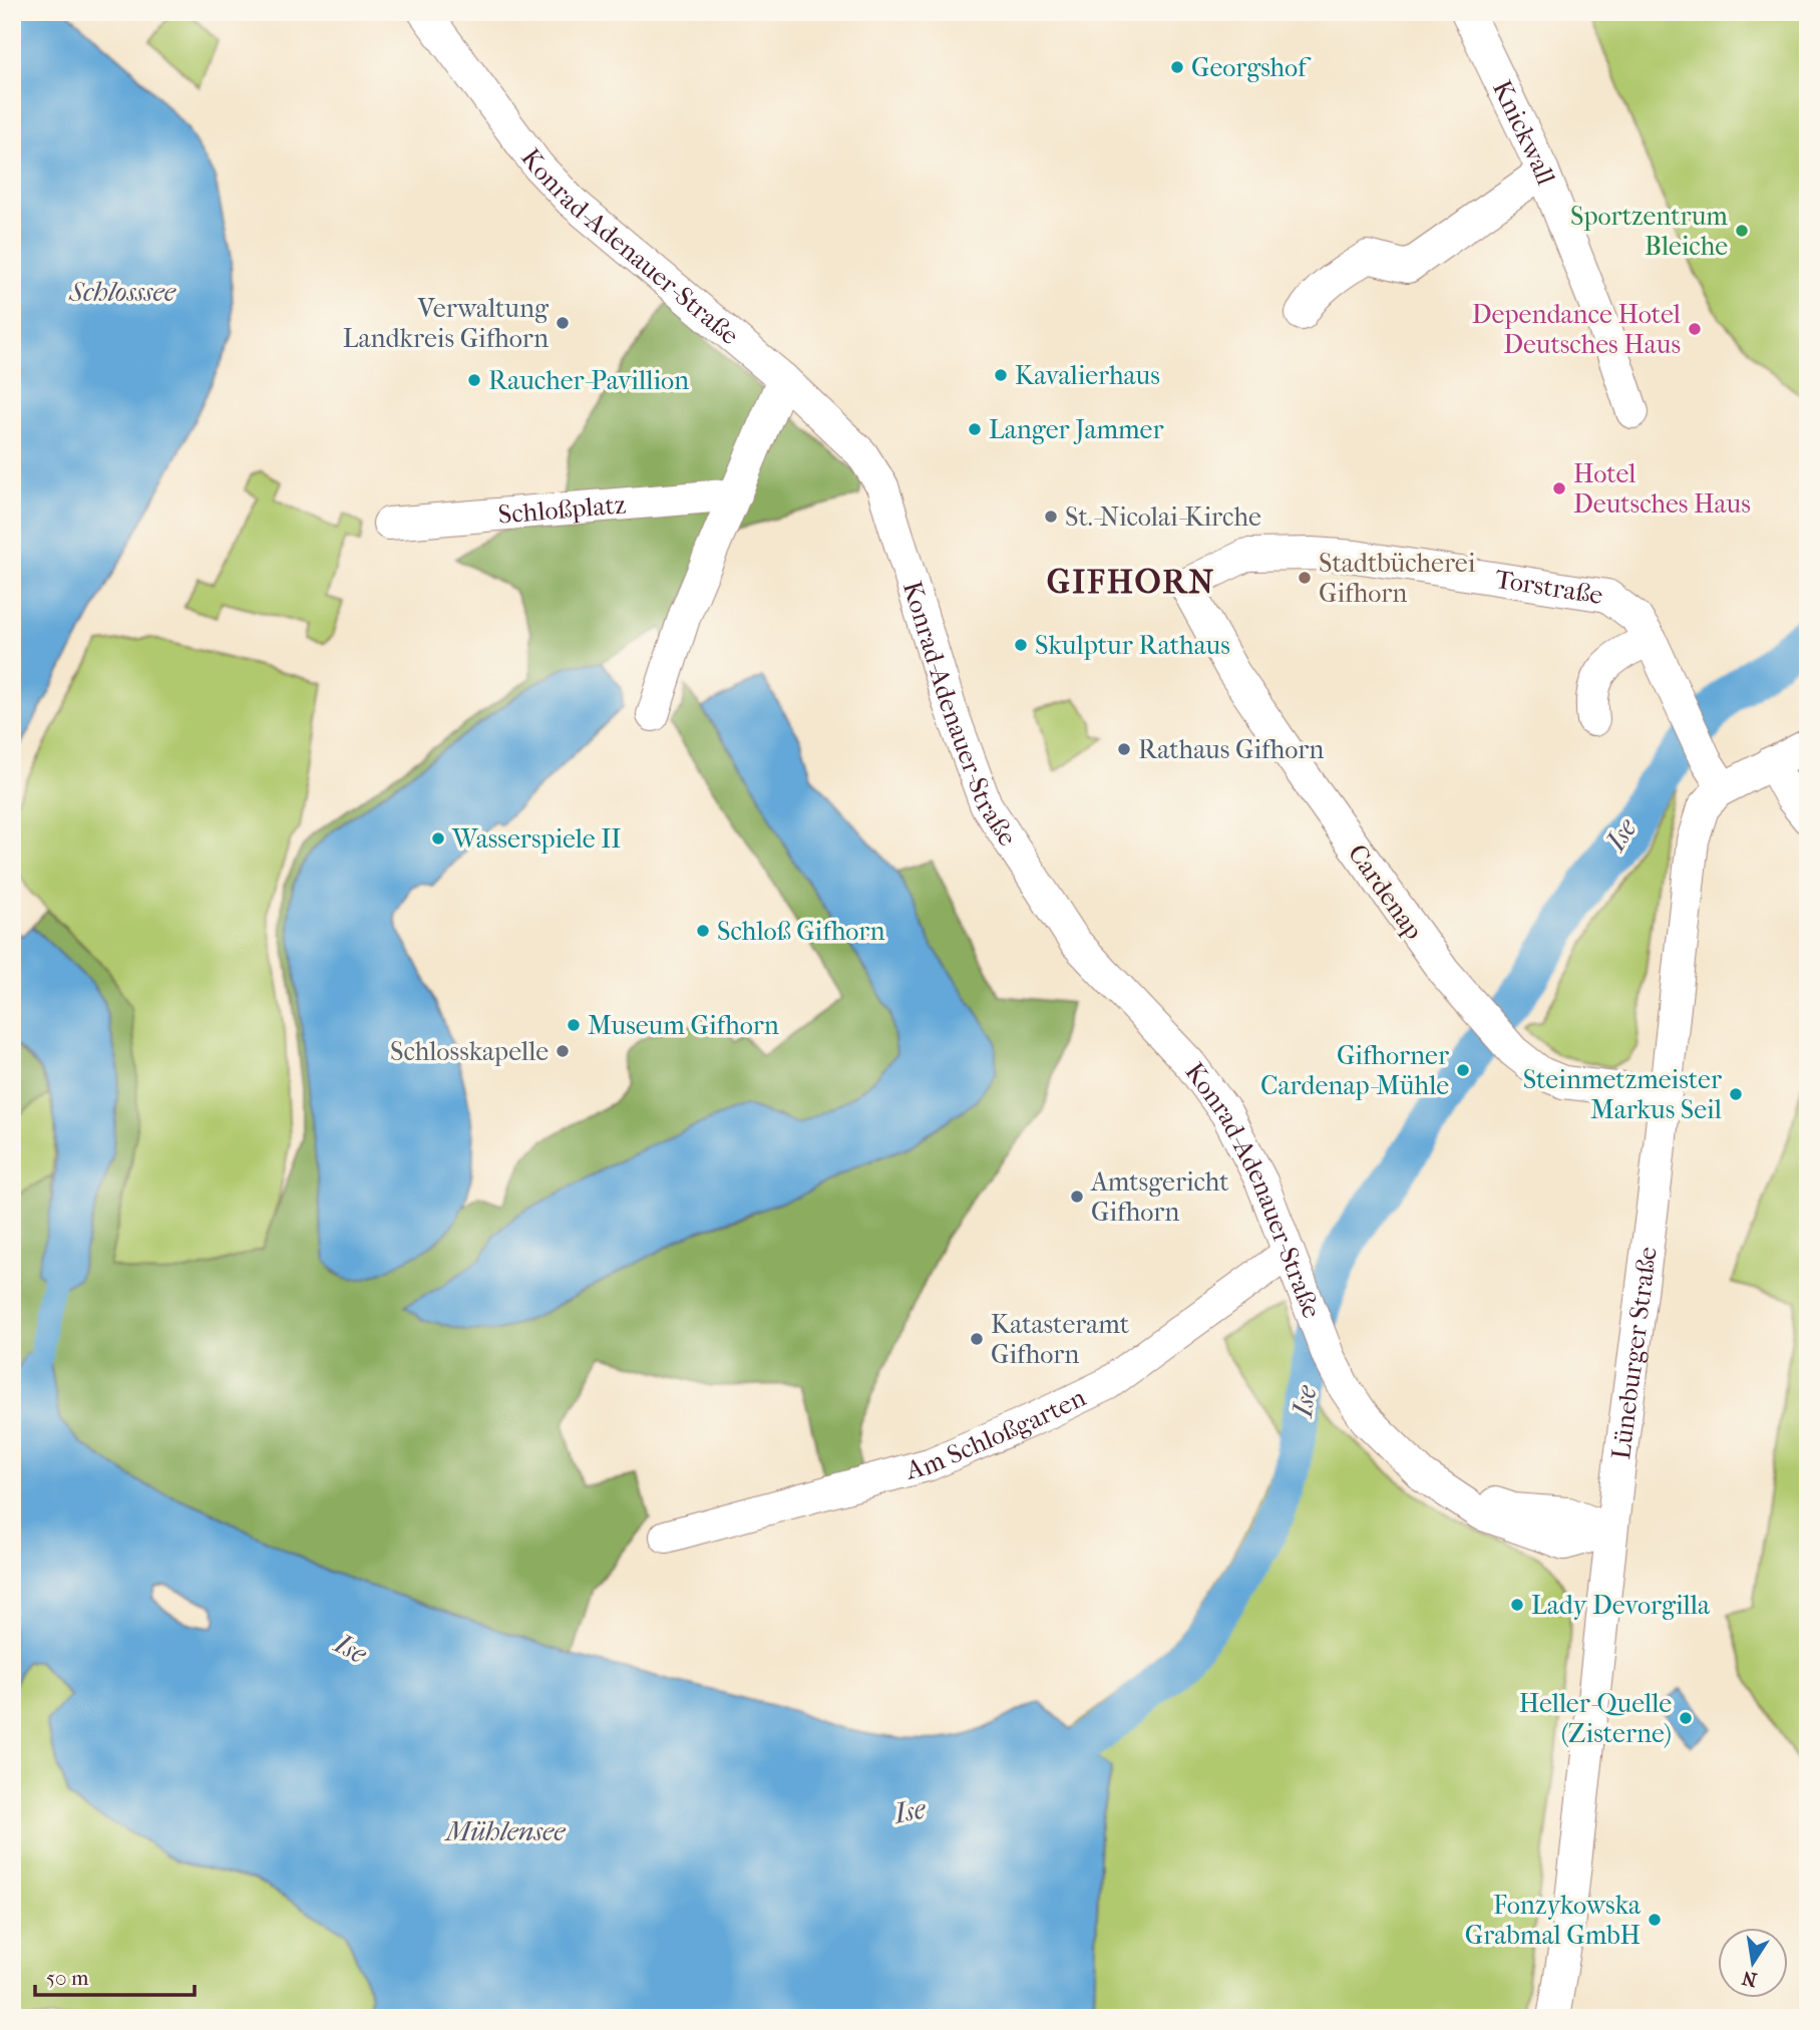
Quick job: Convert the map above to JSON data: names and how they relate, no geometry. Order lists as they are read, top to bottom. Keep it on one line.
{"streets":{"street":["Knickwall","Konrad-Adenauer-Straße","Schloßplatz","Torstraße","Cardenap","Lüneburger Straße","Am Schloßgarten"]},"crossings":[["Konrad-Adenauer-Straße","Lüneburger Straße"],["Konrad-Adenauer-Straße","Am Schloßgarten"],["Torstraße","Cardenap"],["Torstraße","Lüneburger Straße"],["Cardenap","Lüneburger Straße"]],"districts":["GIFHORN"],"water":["Schlosssee","Ise","Mühlensee"],"places":["Georgshof","Sportzentrum Bleiche","Verwaltung Landkreis Gifhorn","Dependance Hotel Deutsches Haus","Kavalierhaus","Raucher-Pavillion","Langer Jammer","Hotel Deutsches Haus","St.-Nicolai-Kirche","Stadtbücherei Gifhorn","Skulptur Rathaus","Rathaus Gifhorn","Wasserspiele II","Schloß Gifhorn","Museum Gifhorn","Schlosskapelle","Gifhorner Cardenap-Mühle","Steinmetzmeister Markus Seil","Amtsgericht Gifhorn","Katasteramt Gifhorn","Lady Devorgilla","Heller-Quelle (Zisterne)","Fonzykowska Grabmal GmbH"],"scale_bar":"50 m","north":"bottom"}
